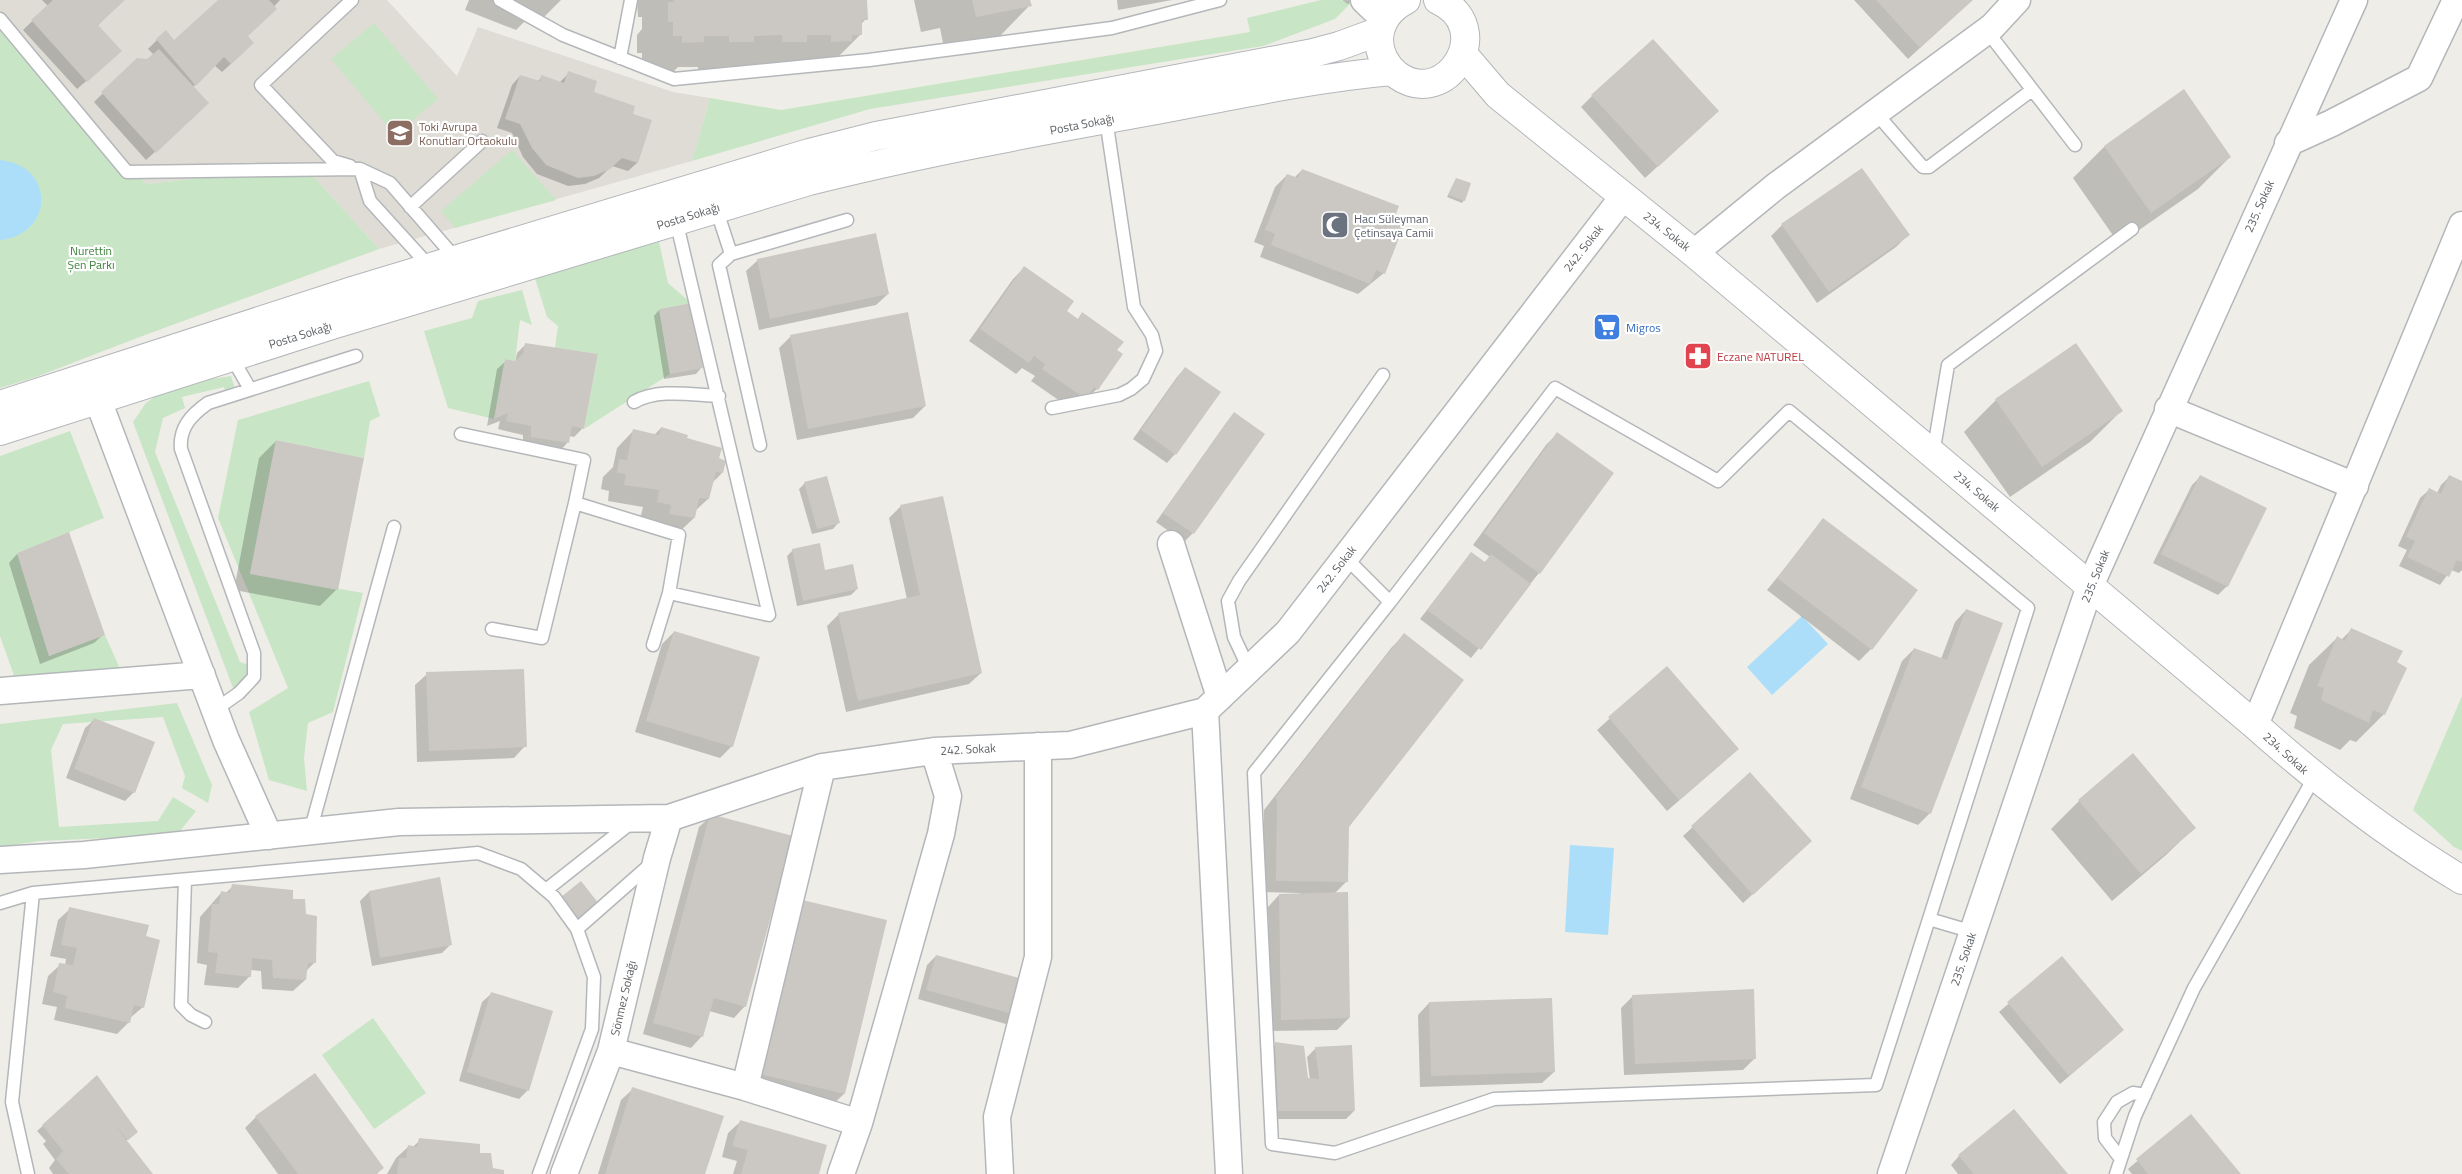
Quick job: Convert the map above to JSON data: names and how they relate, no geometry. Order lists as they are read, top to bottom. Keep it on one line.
{"streets":{"street":["Posta Sokağı","235. Sokak","234. Sokak","242. Sokak","Sönmez Sokağı"]},"crossings":[["235. Sokak","234. Sokak"],["234. Sokak","242. Sokak"],["242. Sokak","Sönmez Sokağı"]],"parks":["Nurettin Şen Parkı"],"places":{"school or university":["Toki Avrupa Konutları Ortaokulu"],"mosque":["Hacı Süleyman Çetinsaya Camii"],"supermarket":["Migros"],"pharmacy":["Eczane NATUREL"]}}
